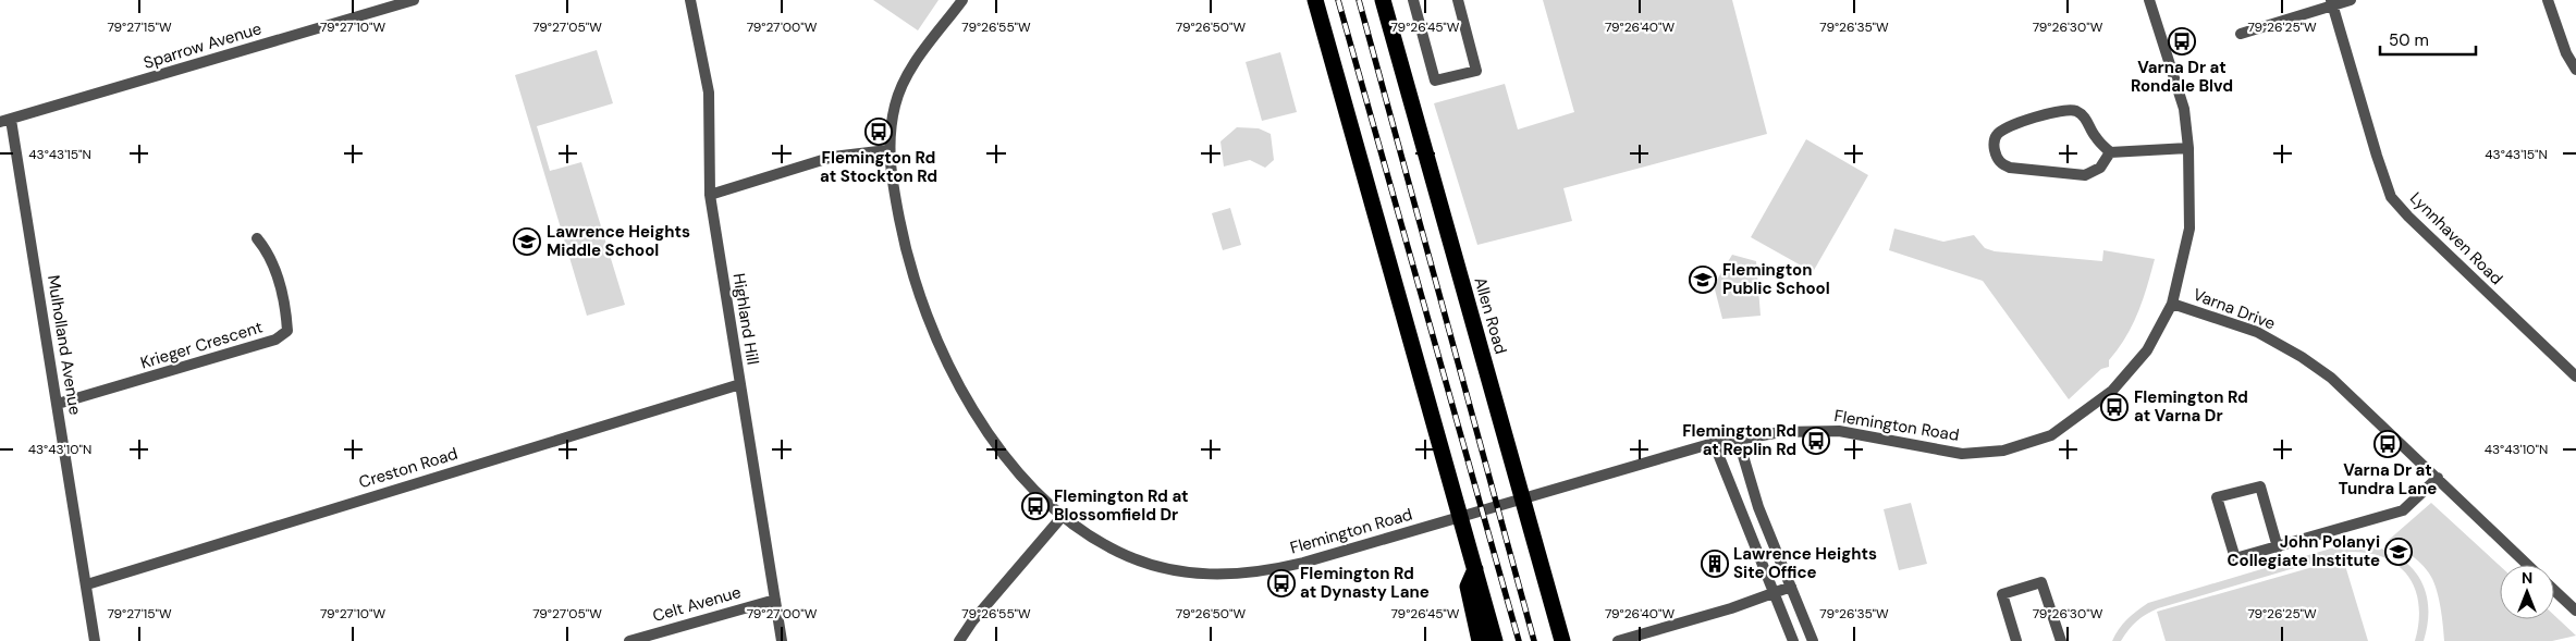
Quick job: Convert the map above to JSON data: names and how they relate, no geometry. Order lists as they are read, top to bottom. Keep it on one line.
{"streets":{"highway":["Allen Road"],"street":["Sparrow Avenue","Lynnhaven Road","Varna Drive","Highland Hill","Mulholland Avenue","Krieger Crescent","Flemington Road","Creston Road","Celt Avenue"]},"crossings":[["Sparrow Avenue","Mulholland Avenue"],["Varna Drive","Flemington Road"],["Highland Hill","Creston Road"],["Highland Hill","Celt Avenue"],["Mulholland Avenue","Krieger Crescent"],["Mulholland Avenue","Creston Road"]],"places":{"bus stop":["Varna Dr at Rondale Blvd","Flemington Rd at Stockton Rd","Flemington Rd at Varna Dr","Flemington Rd at Replin Rd","Varna Dr at Tundra Lane","Flemington Rd at Blossomfield Dr","Flemington Rd at Dynasty Lane"],"school or university":["Lawrence Heights Middle School","Flemington Public School","John Polanyi Collegiate Institute"],"building":["Lawrence Heights Site Office"]},"scale_bar":"50 m","north":"top","coordinates":["79°27'15\"W","79°27'10\"W","79°27'05\"W","79°27'00\"W","79°26'55\"W","79°26'50\"W","79°26'45\"W","79°26'40\"W","79°26'35\"W","79°26'30\"W","79°26'25\"W","43°43'15\"N","43°43'10\"N"]}
